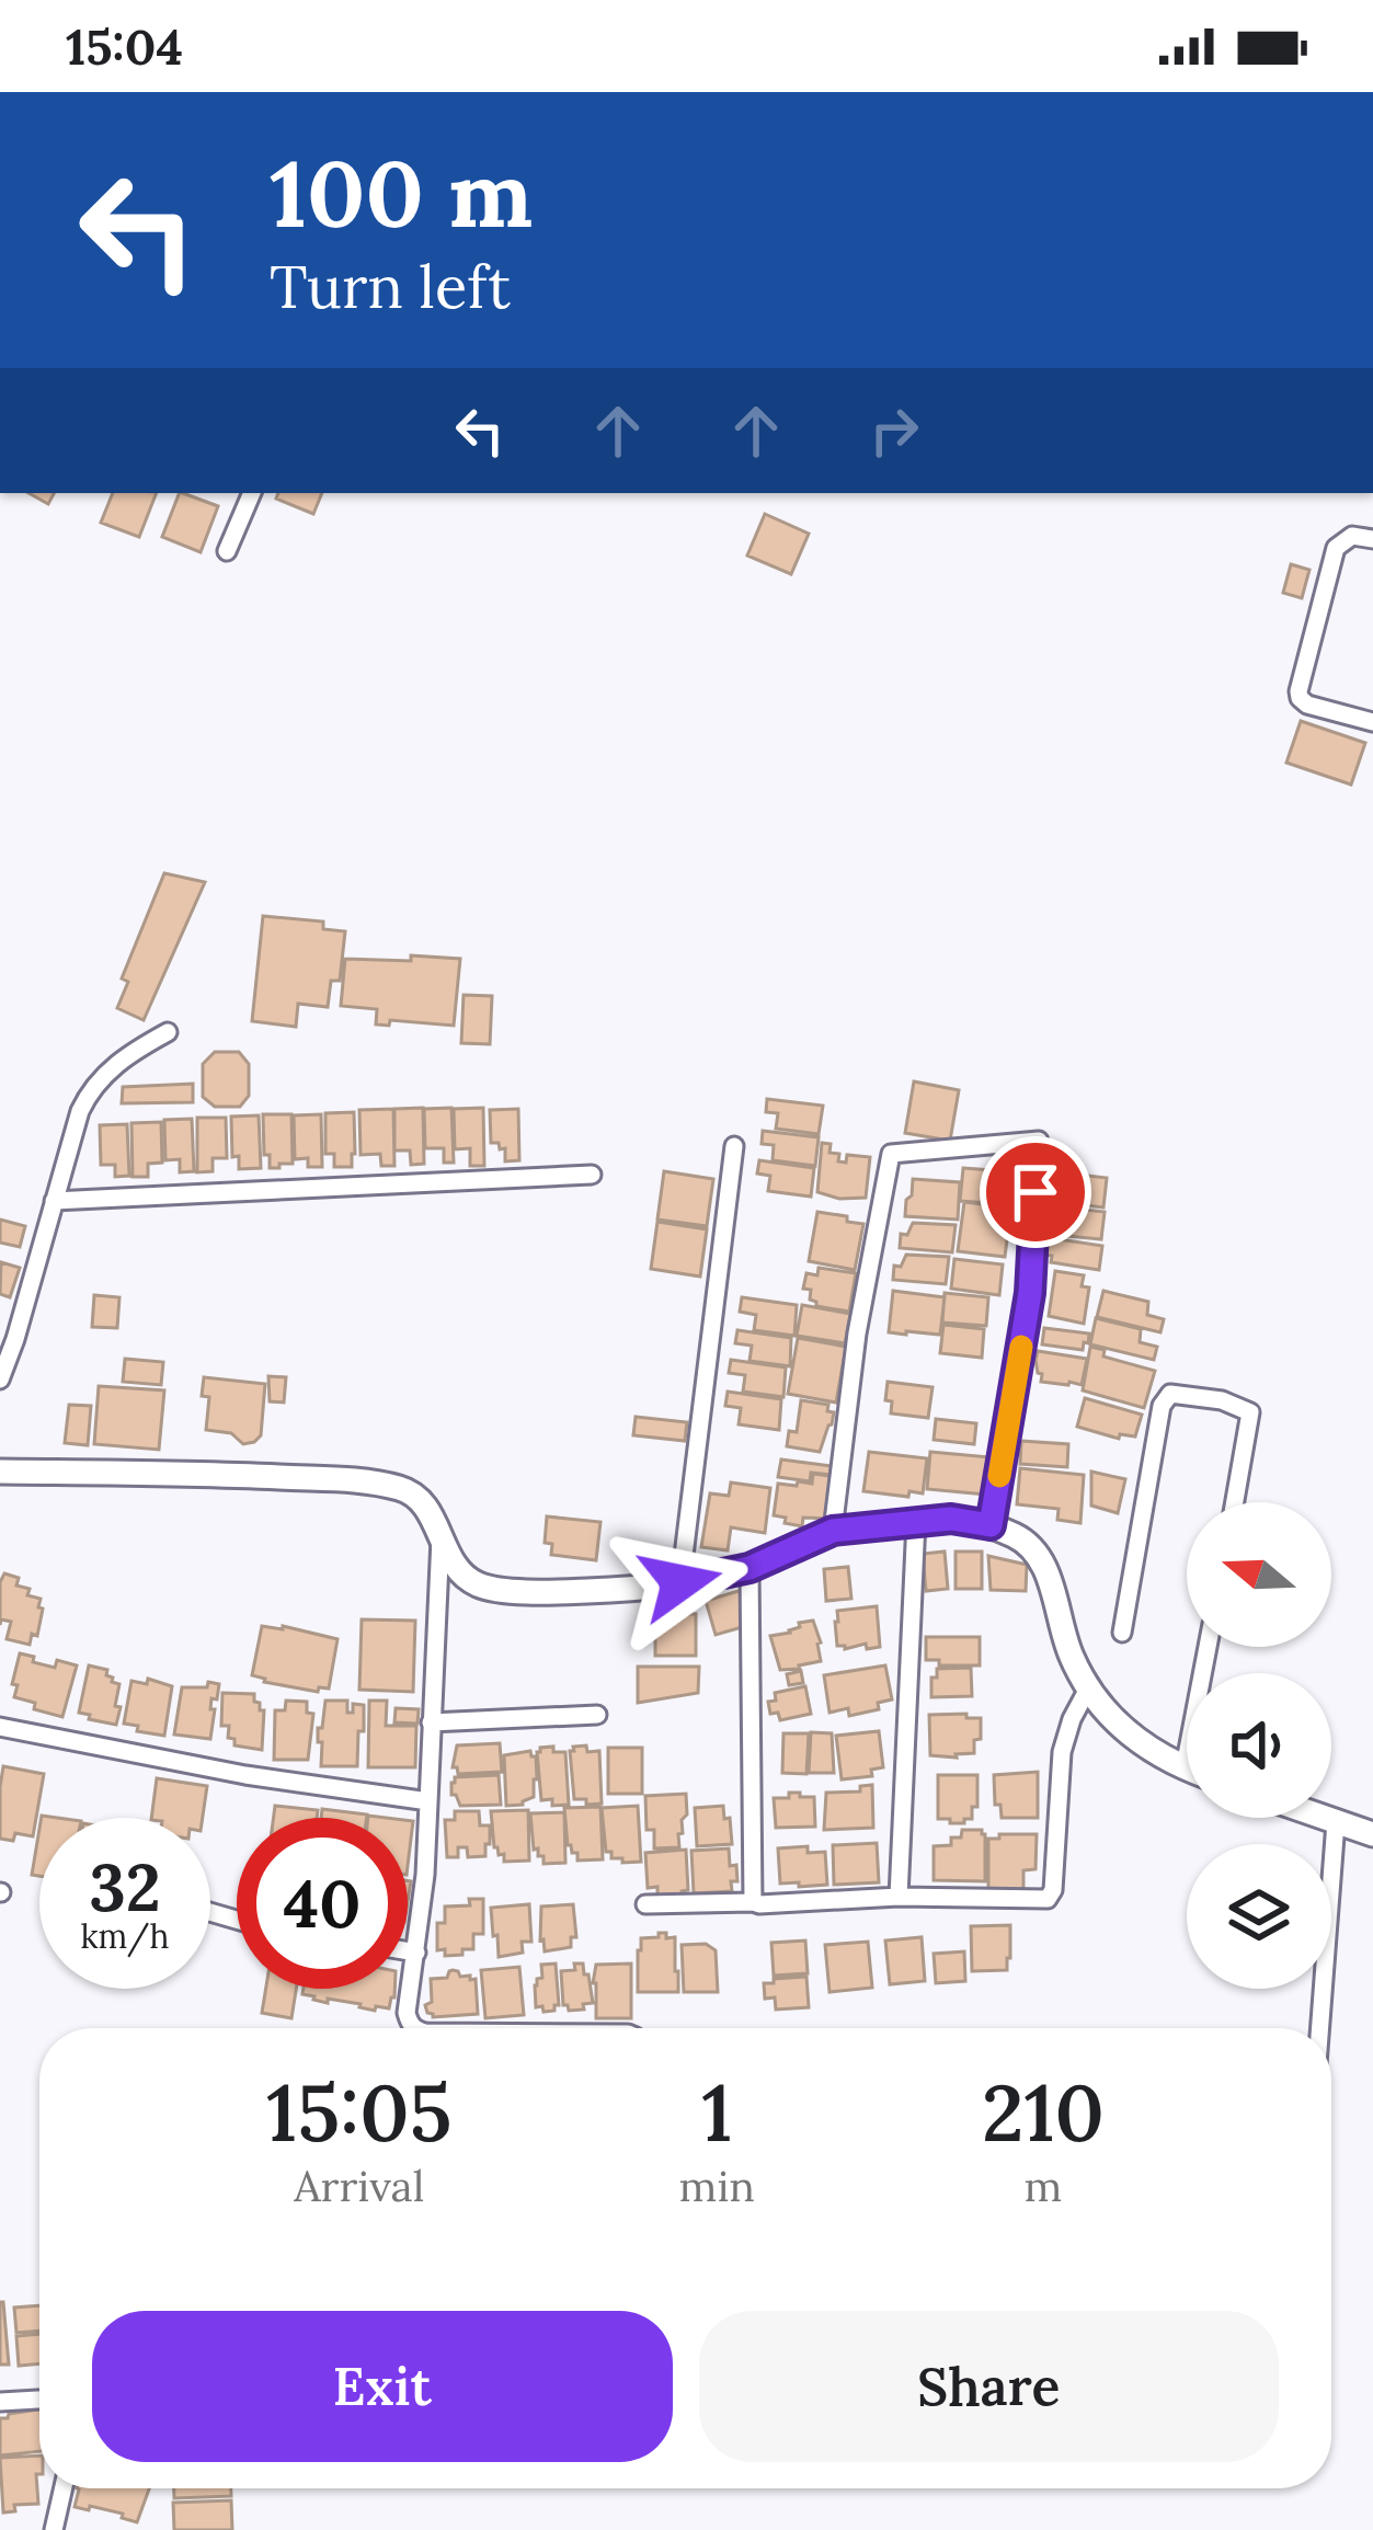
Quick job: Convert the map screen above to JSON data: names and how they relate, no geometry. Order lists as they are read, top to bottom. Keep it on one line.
{"north":"left","page":{"status":"15:04","turn":["100 m","Turn left"],"speed":"32 km/h","limit":"40","eta":["15:05","Arrival","1","min","210","m"],"buttons":["Exit","Share"]}}
